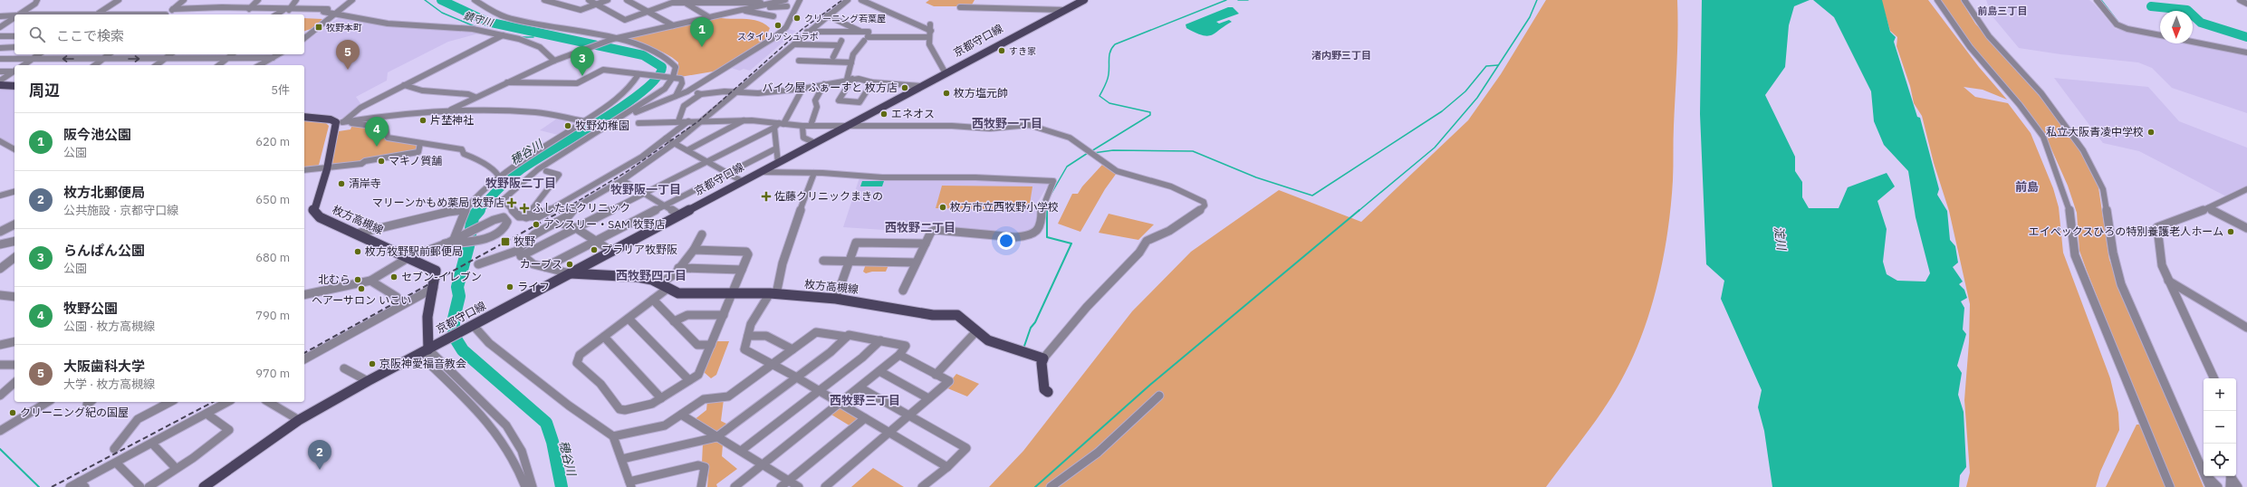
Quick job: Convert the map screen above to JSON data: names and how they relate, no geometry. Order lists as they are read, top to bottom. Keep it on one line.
{"streets":{"main road":["京都守口線","枚方高槻線"]},"crossings":[["京都守口線","枚方高槻線"]],"districts":["前島三丁目","渚内野三丁目","西牧野一丁目","牧野阪二丁目","前島","牧野阪一丁目","西牧野二丁目","西牧野四丁目","西牧野三丁目"],"water":["鎮守川","穂谷川","淀川"],"places":{"other":["クリーニング若葉屋","スタイリッシュラボ","すき家","バイク屋 ふぁーすと 枚方店","枚方塩元帥","エネオス","片埜神社","牧野幼稚園","私立大阪青凌中学校","マキノ質舗","清岸寺","枚方市立西牧野小学校","アンスリー・SAM 牧野店","エイぺックスひろの特別養護老人ホーム","プラリア牧野阪","枚方牧野駅前郵便局","カーブス","セブン-イレブン","北むら","ライフ","ヘアーサロン いこい","京阪神愛福音教会","クリーニング紀の国屋"],"transit":["牧野本町","牧野"],"health":["佐藤クリニックまきの","マリーンかもめ薬局 牧野店","ふしたにクリニック"]},"north":"bottom","page":{"search":"ここで検索","pins":["1","5","3","4","2"],"heading":["周辺","5件"],"list":[{"mark":"1","name":"阪今池公園","note":"公園","value":"620 m"},{"mark":"2","name":"枚方北郵便局","note":"公共施設 · 京都守口線","value":"650 m"},{"mark":"3","name":"らんぱん公園","note":"公園","value":"680 m"},{"mark":"4","name":"牧野公園","note":"公園 · 枚方高槻線","value":"790 m"},{"mark":"5","name":"大阪歯科大学","note":"大学 · 枚方高槻線","value":"970 m"}],"map_buttons":["+","−"]}}
